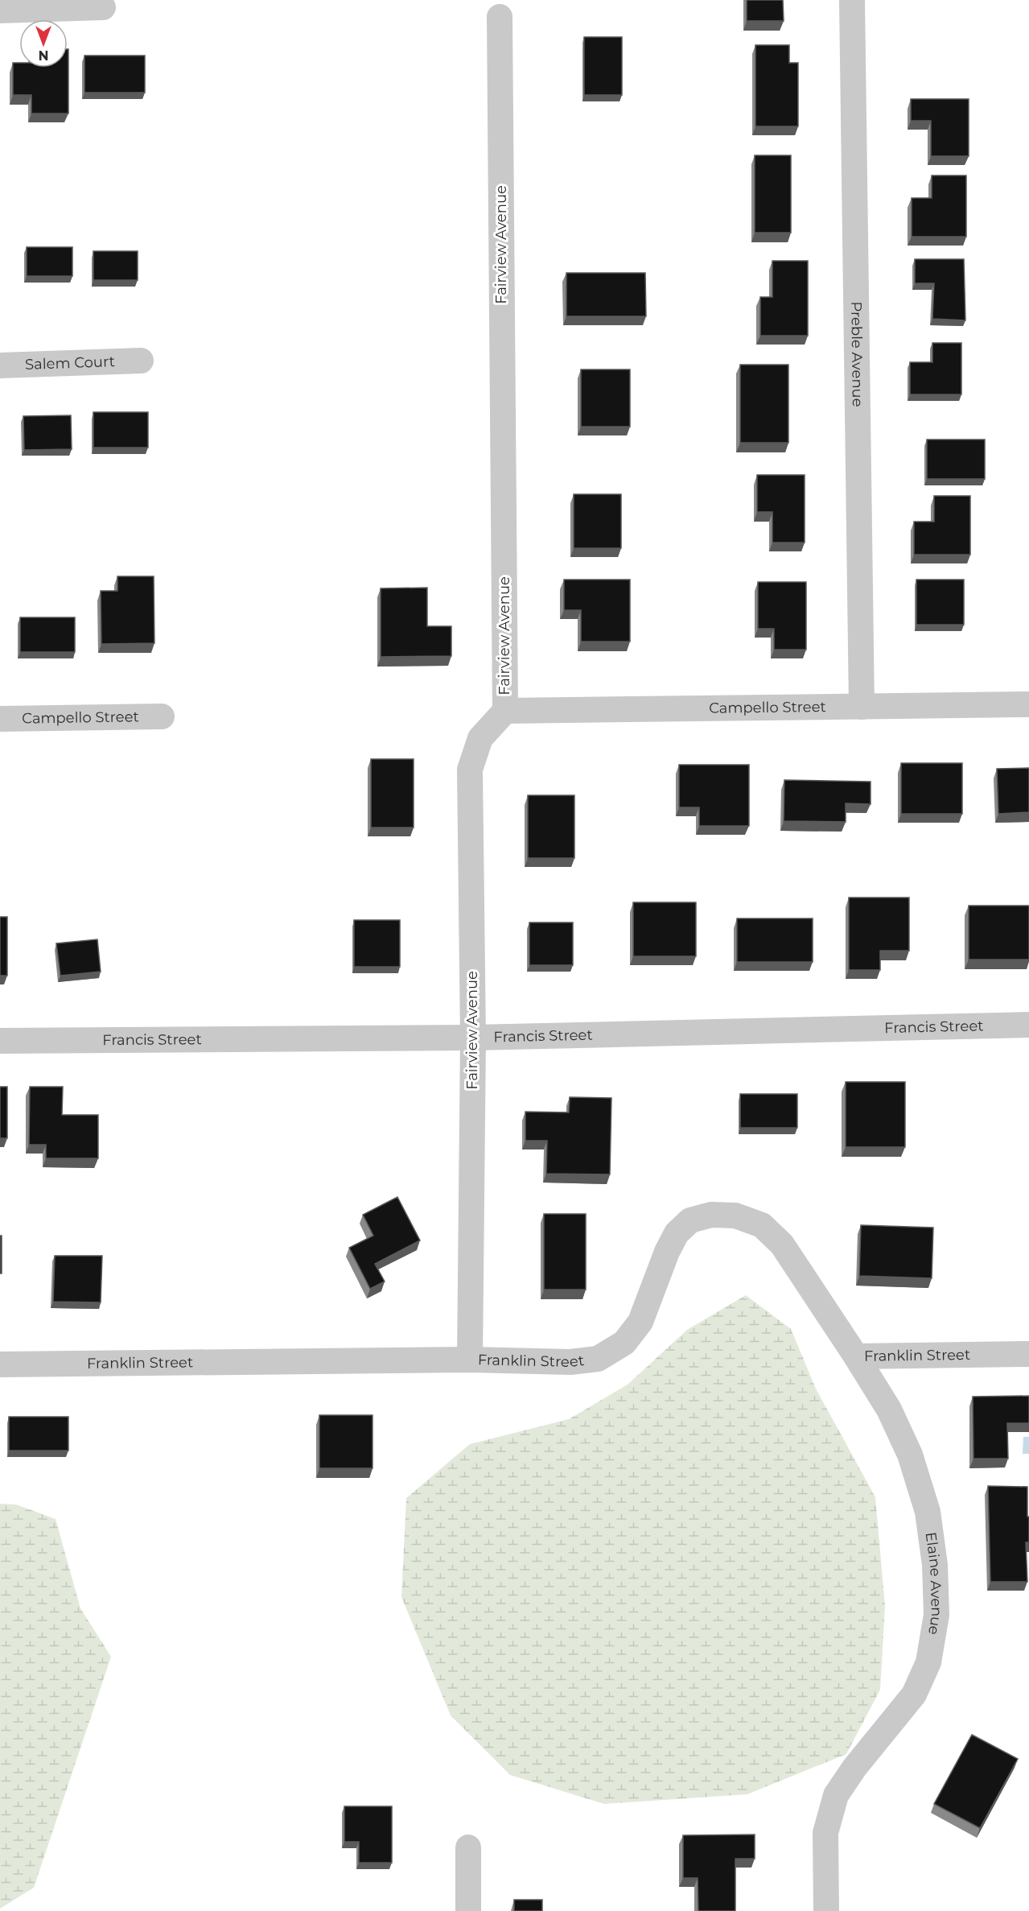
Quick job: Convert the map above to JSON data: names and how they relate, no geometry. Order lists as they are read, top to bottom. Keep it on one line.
{"streets":{"street":["Fairview Avenue","Preble Avenue","Salem Court","Campello Street","Francis Street","Franklin Street","Elaine Avenue"]},"crossings":[["Fairview Avenue","Campello Street"],["Fairview Avenue","Francis Street"],["Fairview Avenue","Franklin Street"],["Preble Avenue","Campello Street"],["Franklin Street","Elaine Avenue"]],"north":"bottom"}
